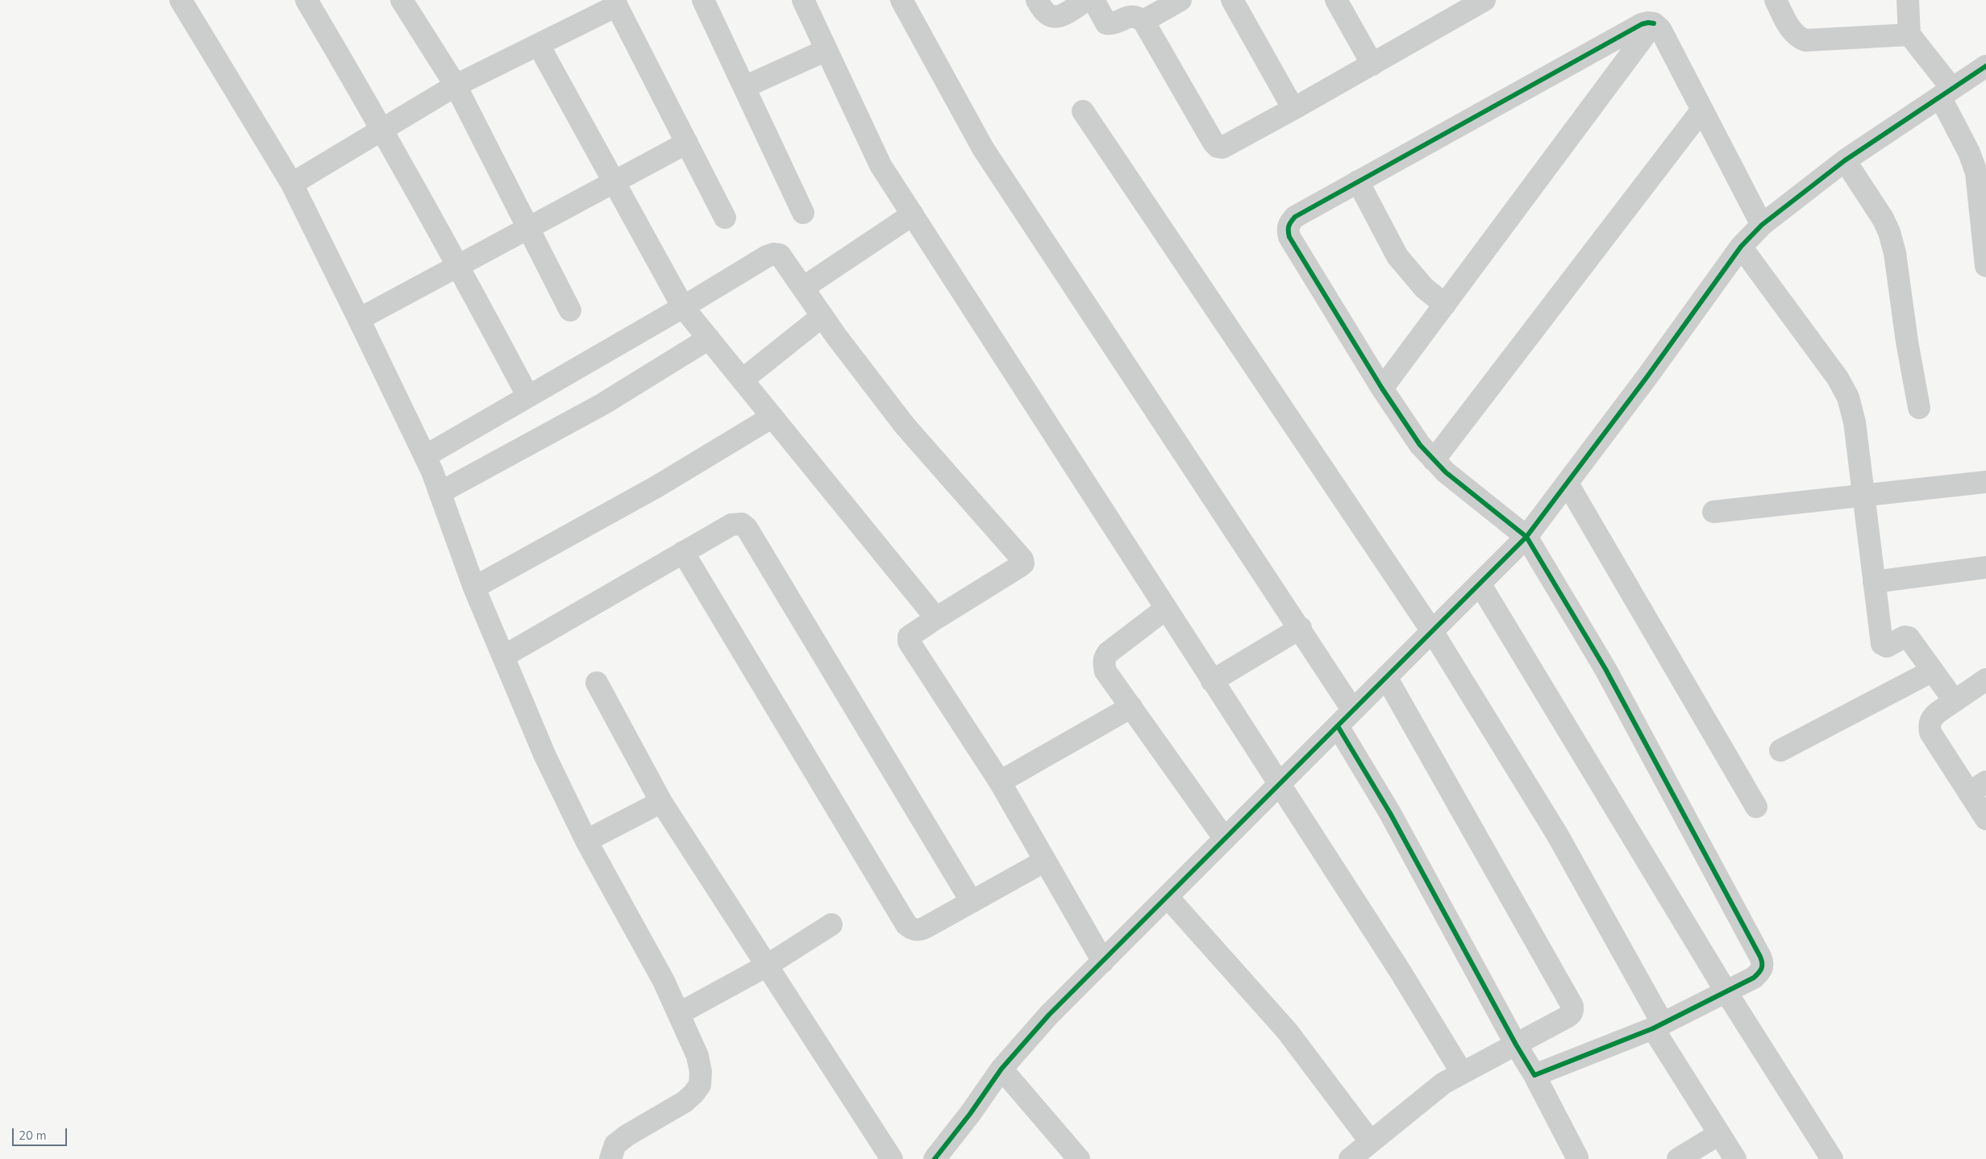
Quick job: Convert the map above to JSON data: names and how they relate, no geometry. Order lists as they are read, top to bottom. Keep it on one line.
{"scale_bar":"20 m"}
